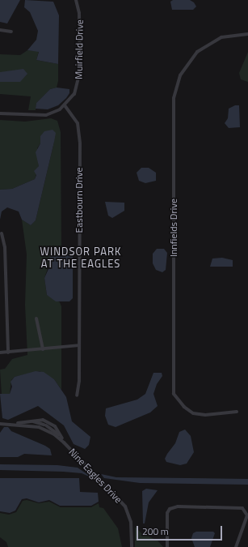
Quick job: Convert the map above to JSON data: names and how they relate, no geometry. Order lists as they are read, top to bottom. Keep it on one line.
{"streets":{"street":["Muirfield Drive","Eastbourn Drive","Innfields Drive","Nine Eagles Drive"]},"crossings":[["Muirfield Drive","Eastbourn Drive"]],"districts":["WINDSOR PARK AT THE EAGLES"],"scale_bar":"200 m"}
